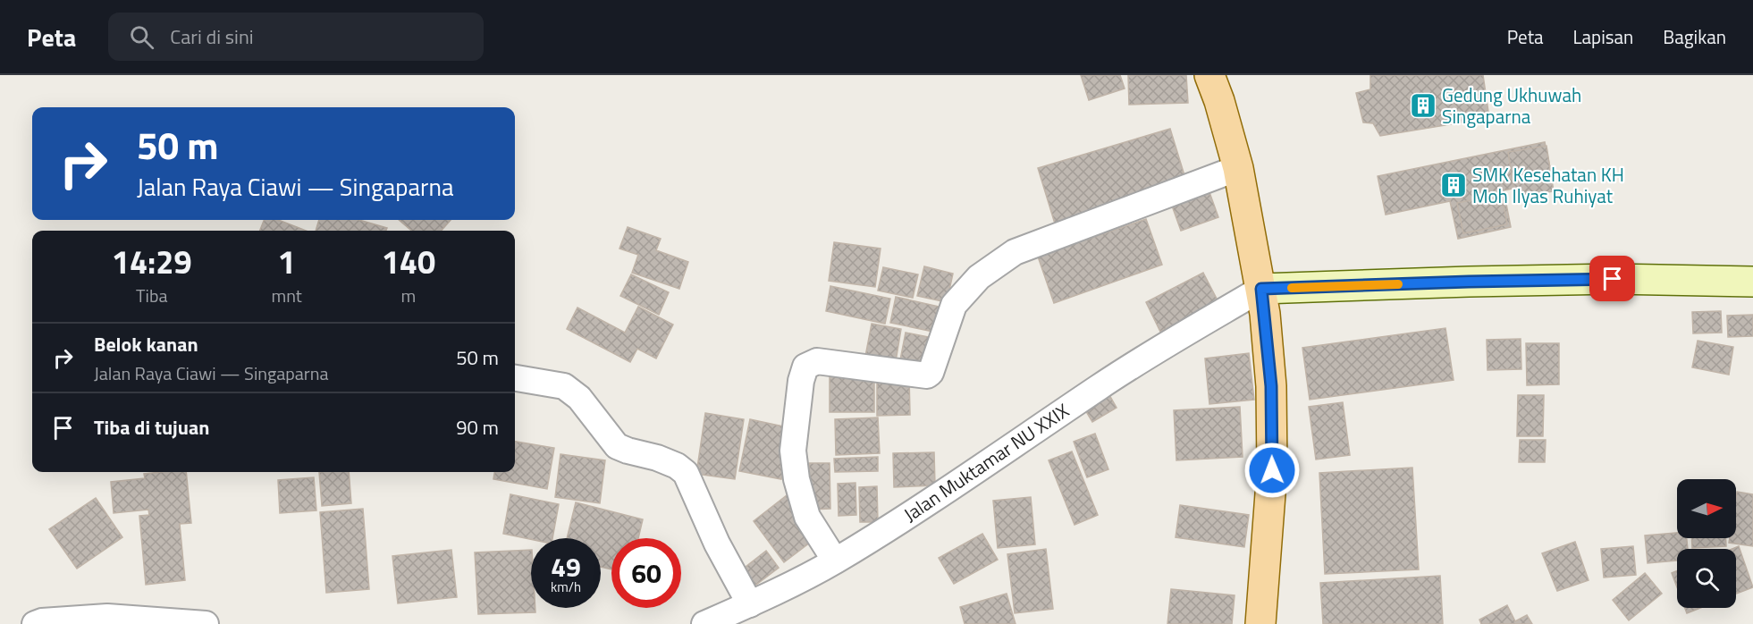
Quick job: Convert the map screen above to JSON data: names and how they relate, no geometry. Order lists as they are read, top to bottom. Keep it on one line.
{"streets":{"street":["Jalan Muktamar NU XXIX"]},"places":{"building":["Gedung Ukhuwah Singaparna","SMK Kesehatan KH Moh Ilyas Ruhiyat"]},"north":"right","page":{"header":"Peta","search":"Cari di sini","nav":["Peta","Lapisan","Bagikan"],"turn":["50 m","Jalan Raya Ciawi — Singaparna"],"eta":["14:29","Tiba","1","mnt","140","m"],"list":[{"name":"Belok kanan","note":"Jalan Raya Ciawi — Singaparna","value":"50 m"},{"name":"Tiba di tujuan","value":"90 m"}],"speed":"49 km/h","limit":"60"}}
